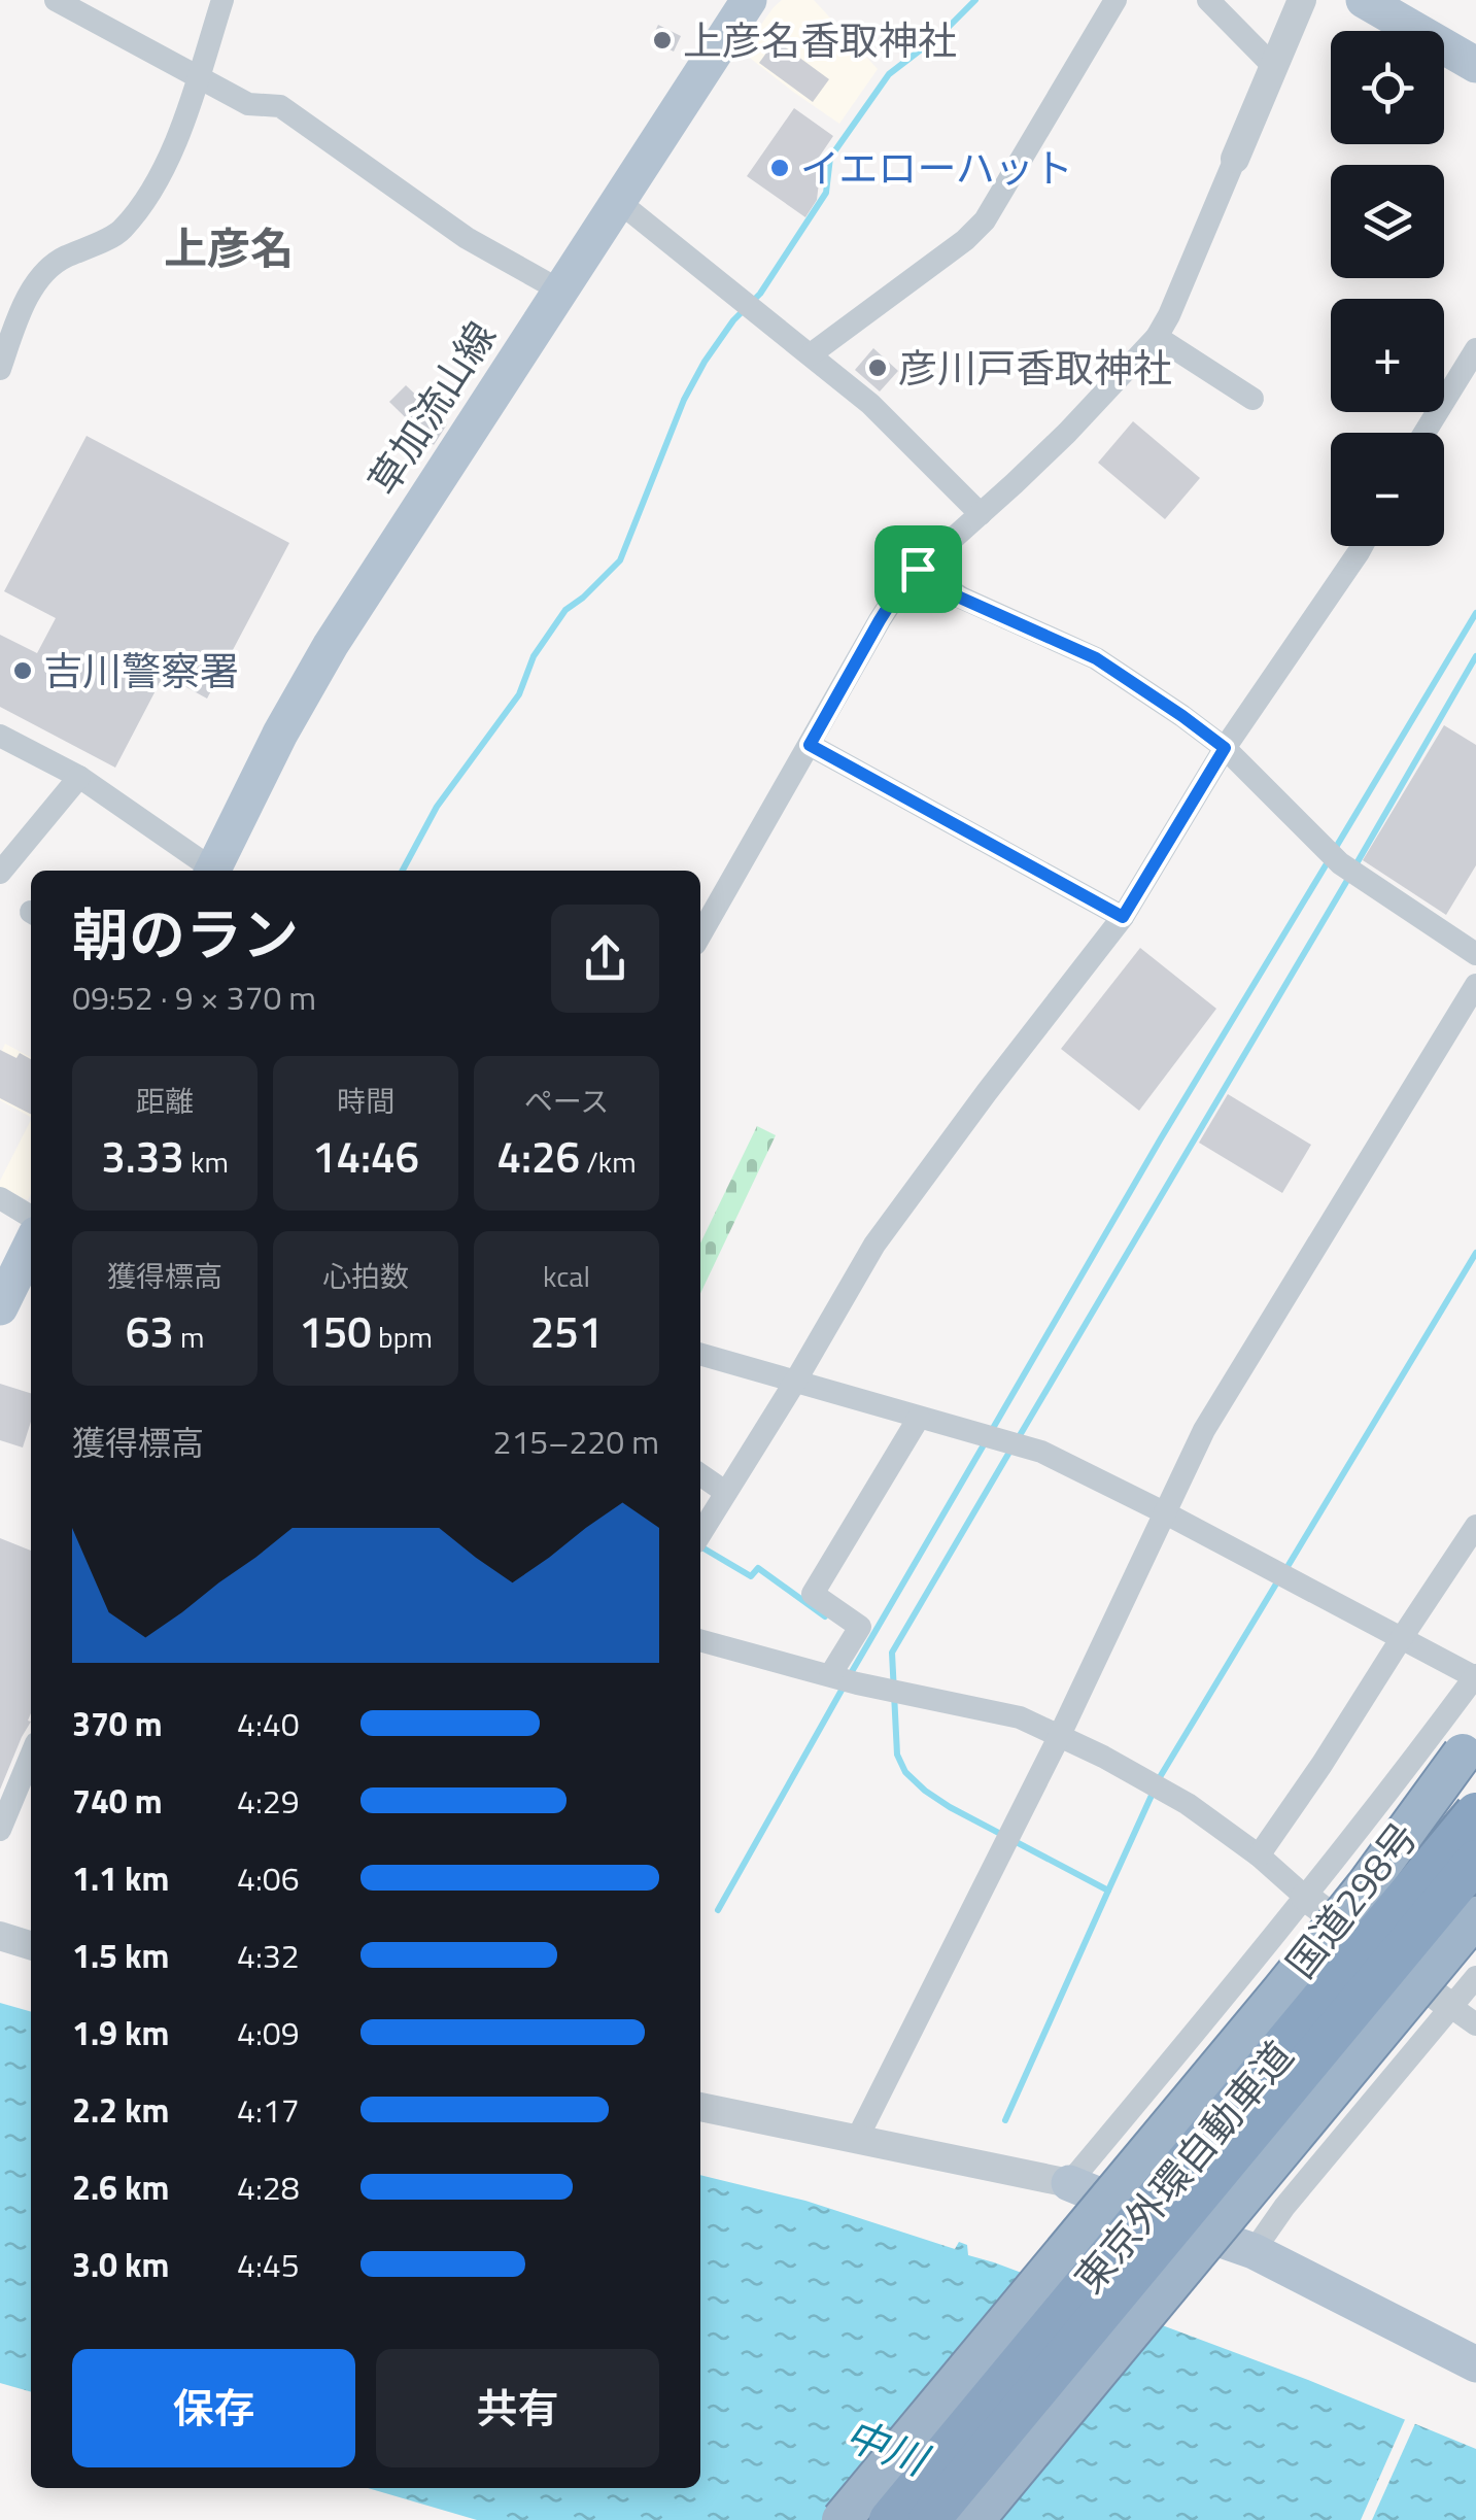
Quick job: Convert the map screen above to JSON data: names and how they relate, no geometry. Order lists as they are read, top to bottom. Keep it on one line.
{"streets":{"highway":["国道298号","東京外環自動車道"],"main road":["草加流山線"]},"districts":["上彦名"],"water":["中川"],"places":["上彦名香取神社","イエローハット","彦川戸香取神社","吉川警察署"],"page":{"map_buttons":["+","−"],"heading":["朝のラン","09:52 · 9 × 370 m"],"stats":[["距離","3.33 km"],["時間","14:46"],["ペース","4:26 /km"],["獲得標高","63 m"],["心拍数","150 bpm"],["kcal","251"]],"chart":["獲得標高","215–220 m"],"list":[{"name":"370 m","note":"4:40"},{"name":"740 m","note":"4:29"},{"name":"1.1 km","note":"4:06"},{"name":"1.5 km","note":"4:32"},{"name":"1.9 km","note":"4:09"},{"name":"2.2 km","note":"4:17"},{"name":"2.6 km","note":"4:28"},{"name":"3.0 km","note":"4:45"}],"buttons":["保存","共有"]}}
